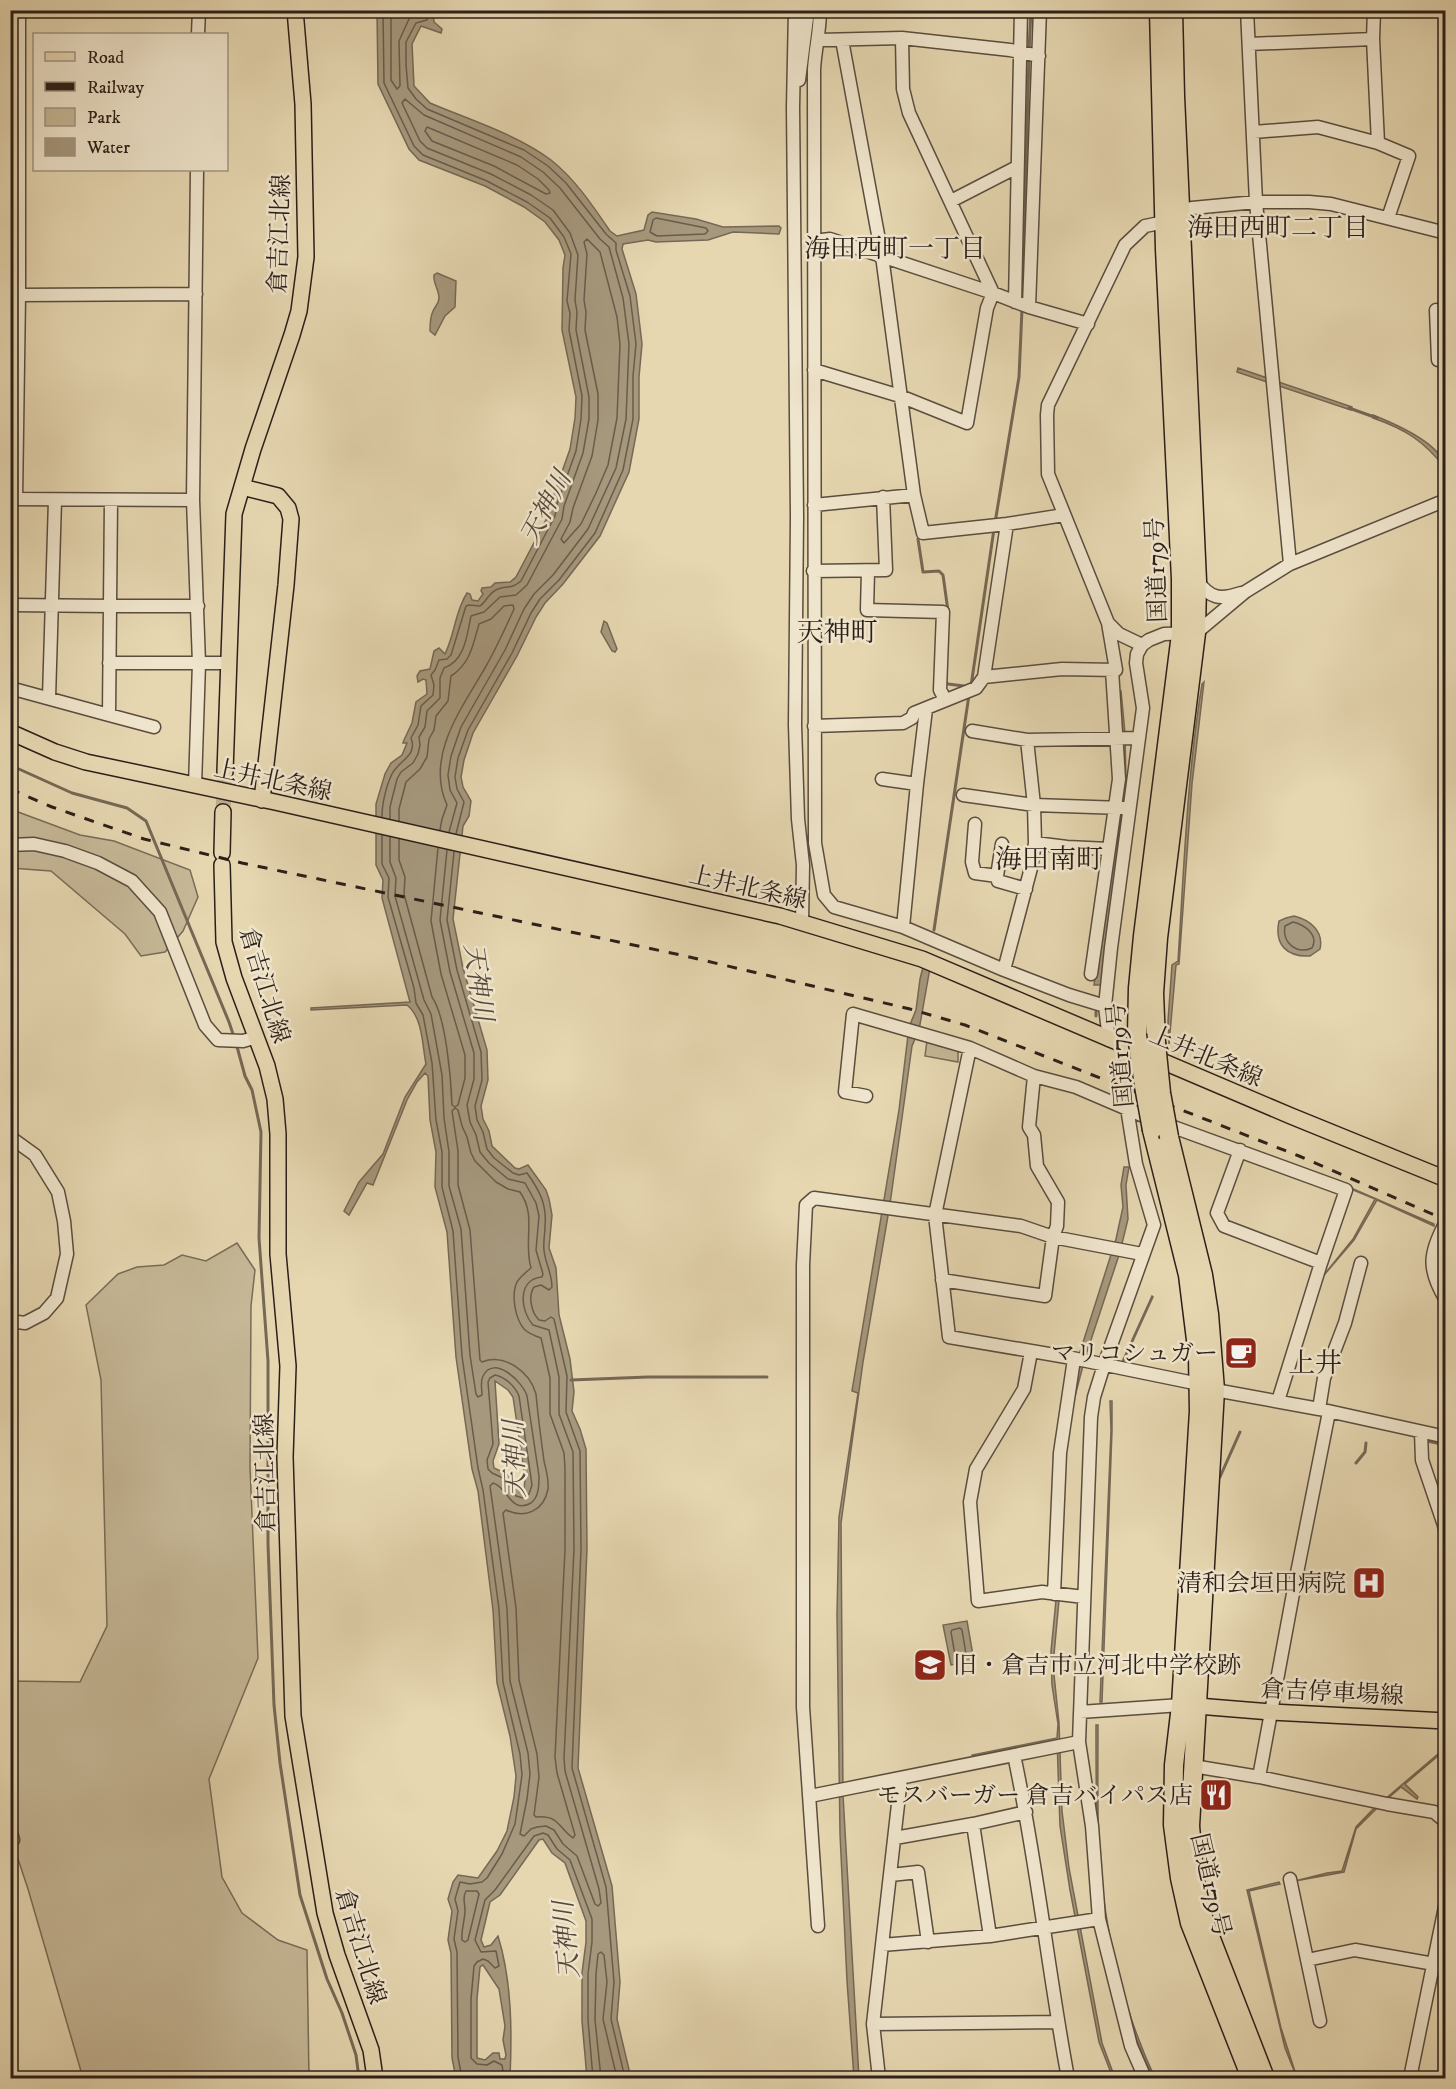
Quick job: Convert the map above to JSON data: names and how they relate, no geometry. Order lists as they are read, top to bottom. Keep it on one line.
{"streets":{"highway":["国道179号"],"main road":["倉吉江北線","上井北条線","倉吉停車場線"]},"crossings":[["国道179号","倉吉停車場線"]],"districts":["海田西町二丁目","海田西町一丁目","天神町","海田南町","上井"],"water":["天神川"],"places":{"cafe":["マリコシュガー"],"hospital":["清和会垣田病院"],"school or university":["旧・倉吉市立河北中学校跡"],"restaurant":["モスバーガー 倉吉バイパス店"]},"legend":["Road","Railway","Park","Water"]}
